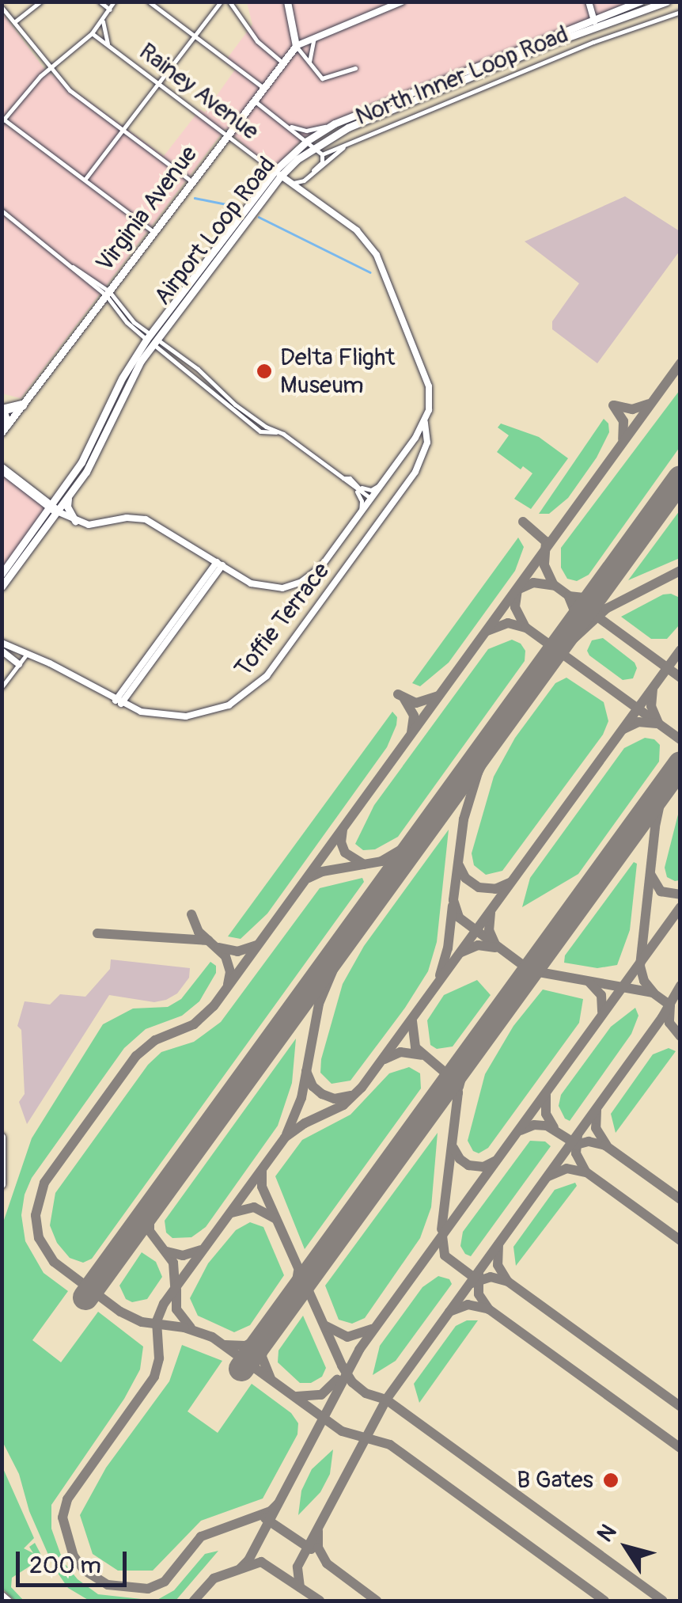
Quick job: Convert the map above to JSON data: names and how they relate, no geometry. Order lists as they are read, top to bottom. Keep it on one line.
{"streets":{"main road":["Virginia Avenue","Airport Loop Road"],"street":["North Inner Loop Road","Rainey Avenue","Toffie Terrace"]},"crossings":[["Rainey Avenue","Virginia Avenue"],["Rainey Avenue","Airport Loop Road"],["Rainey Avenue","Toffie Terrace"]],"places":["Delta Flight Museum","B Gates"],"scale_bar":"200 m","north":"top left"}
